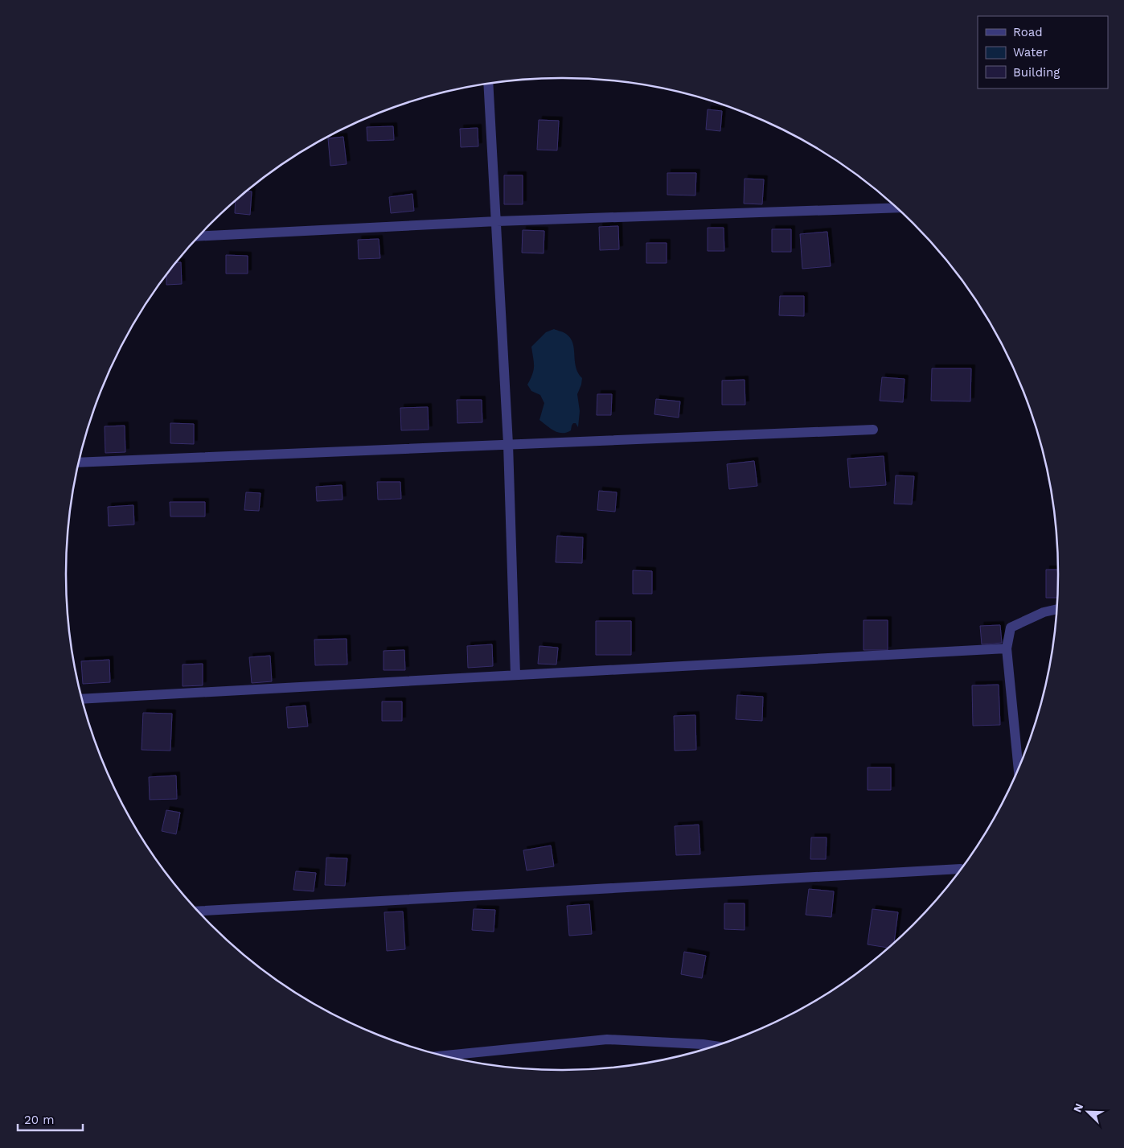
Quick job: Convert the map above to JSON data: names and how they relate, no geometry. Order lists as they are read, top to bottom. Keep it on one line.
{"legend":["Road","Water","Building"],"scale_bar":"20 m","north":"top left"}
